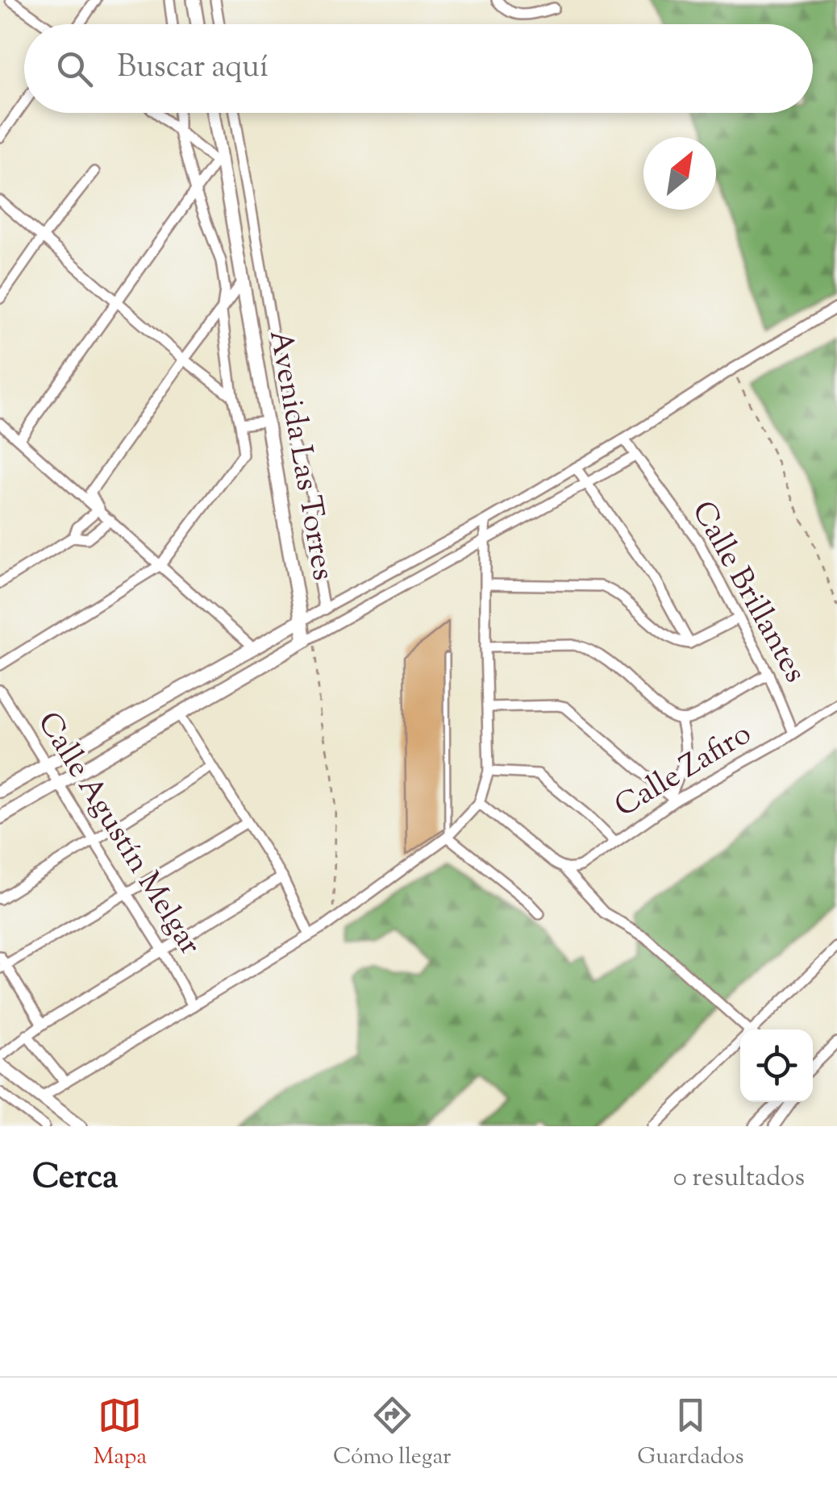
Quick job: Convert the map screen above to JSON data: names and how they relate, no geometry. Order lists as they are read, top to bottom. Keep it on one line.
{"streets":{"street":["Avenida Las Torres","Calle Brillantes","Calle Zafiro","Calle Agustín Melgar"]},"crossings":[["Calle Brillantes","Calle Zafiro"]],"north":"top right","page":{"search":"Buscar aquí","heading":["Cerca","0 resultados"],"nav":["Mapa","Cómo llegar","Guardados"]}}
